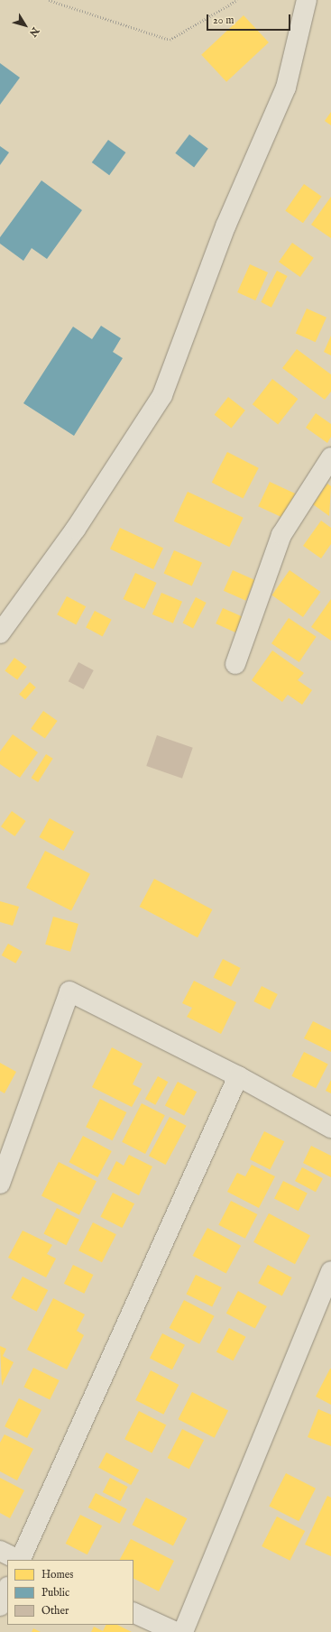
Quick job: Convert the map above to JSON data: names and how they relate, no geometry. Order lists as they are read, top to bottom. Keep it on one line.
{"legend":["Homes","Public","Other"],"scale_bar":"20 m","north":"bottom right"}
